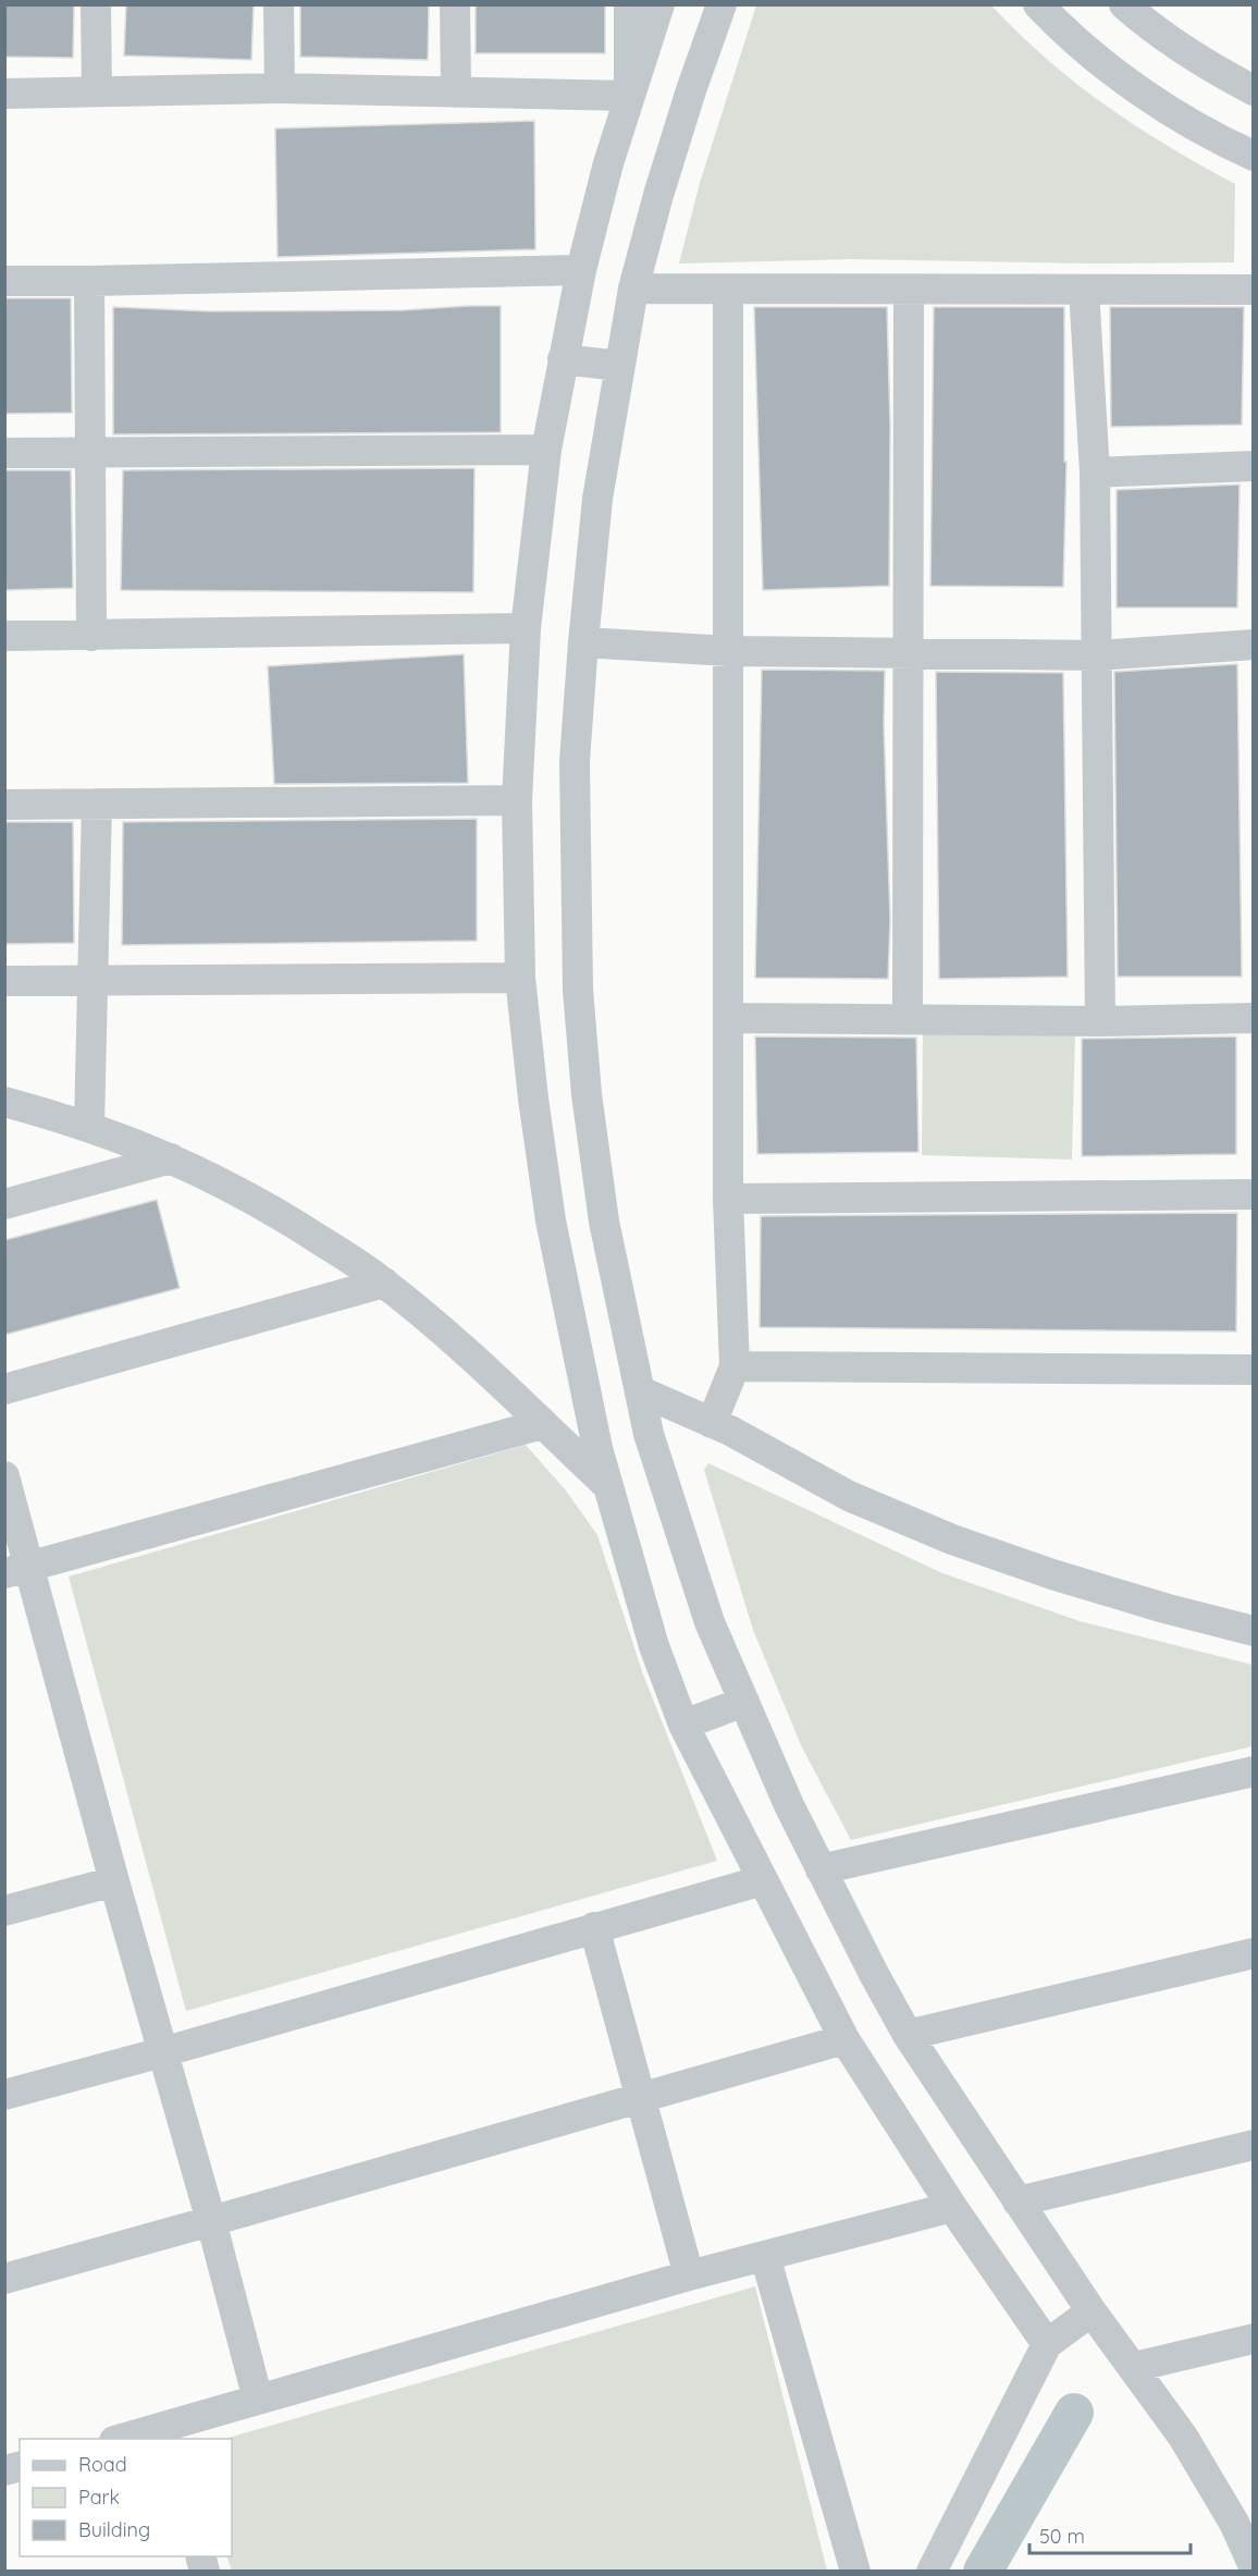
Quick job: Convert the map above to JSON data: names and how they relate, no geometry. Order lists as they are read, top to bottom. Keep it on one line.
{"legend":["Road","Park","Building"],"scale_bar":"50 m"}
